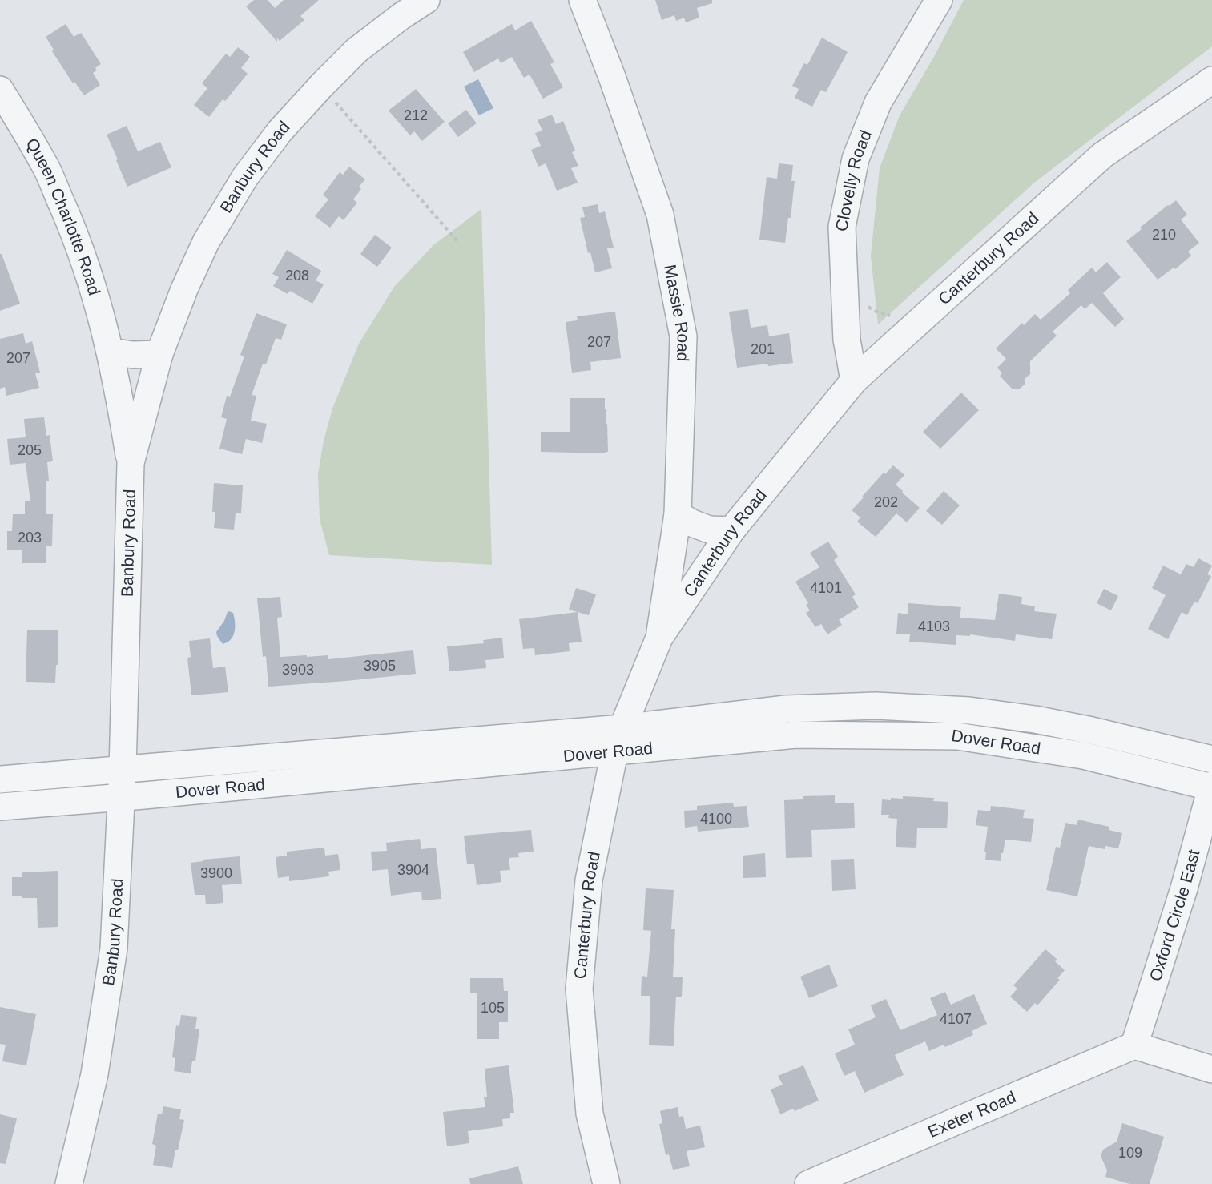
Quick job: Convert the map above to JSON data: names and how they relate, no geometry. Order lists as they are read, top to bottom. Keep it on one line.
{"streets":{"street":["Banbury Road","Clovelly Road","Queen Charlotte Road","Canterbury Road","Massie Road","Dover Road","Oxford Circle East","Exeter Road"]},"crossings":[["Banbury Road","Queen Charlotte Road"],["Banbury Road","Dover Road"],["Clovelly Road","Canterbury Road"],["Canterbury Road","Massie Road"],["Canterbury Road","Dover Road"],["Dover Road","Oxford Circle East"],["Oxford Circle East","Exeter Road"]],"house_numbers":["212","210","208","207","201","207","205","202","203","4101","4103","3905","3903","4100","3904","3900","105","4107","109"]}
